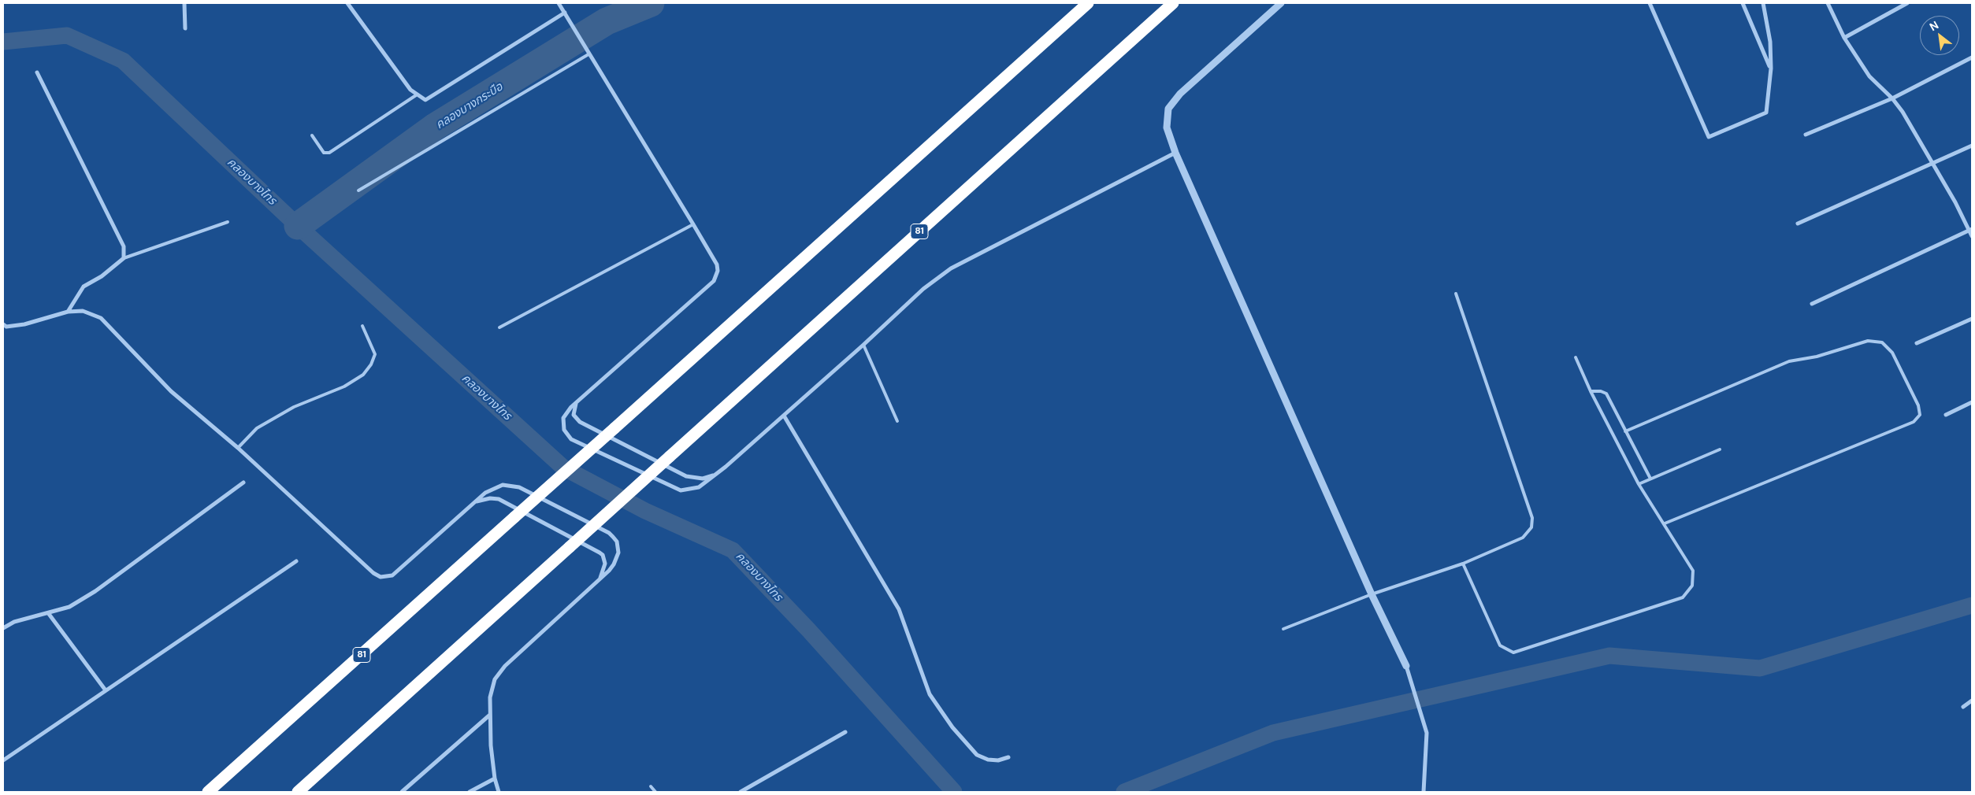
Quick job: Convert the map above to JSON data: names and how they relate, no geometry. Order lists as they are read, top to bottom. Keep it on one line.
{"streets":{"highway":["81"]},"water":["คลองบางกระบือ","คลองบางไทร"],"north":"top left"}
